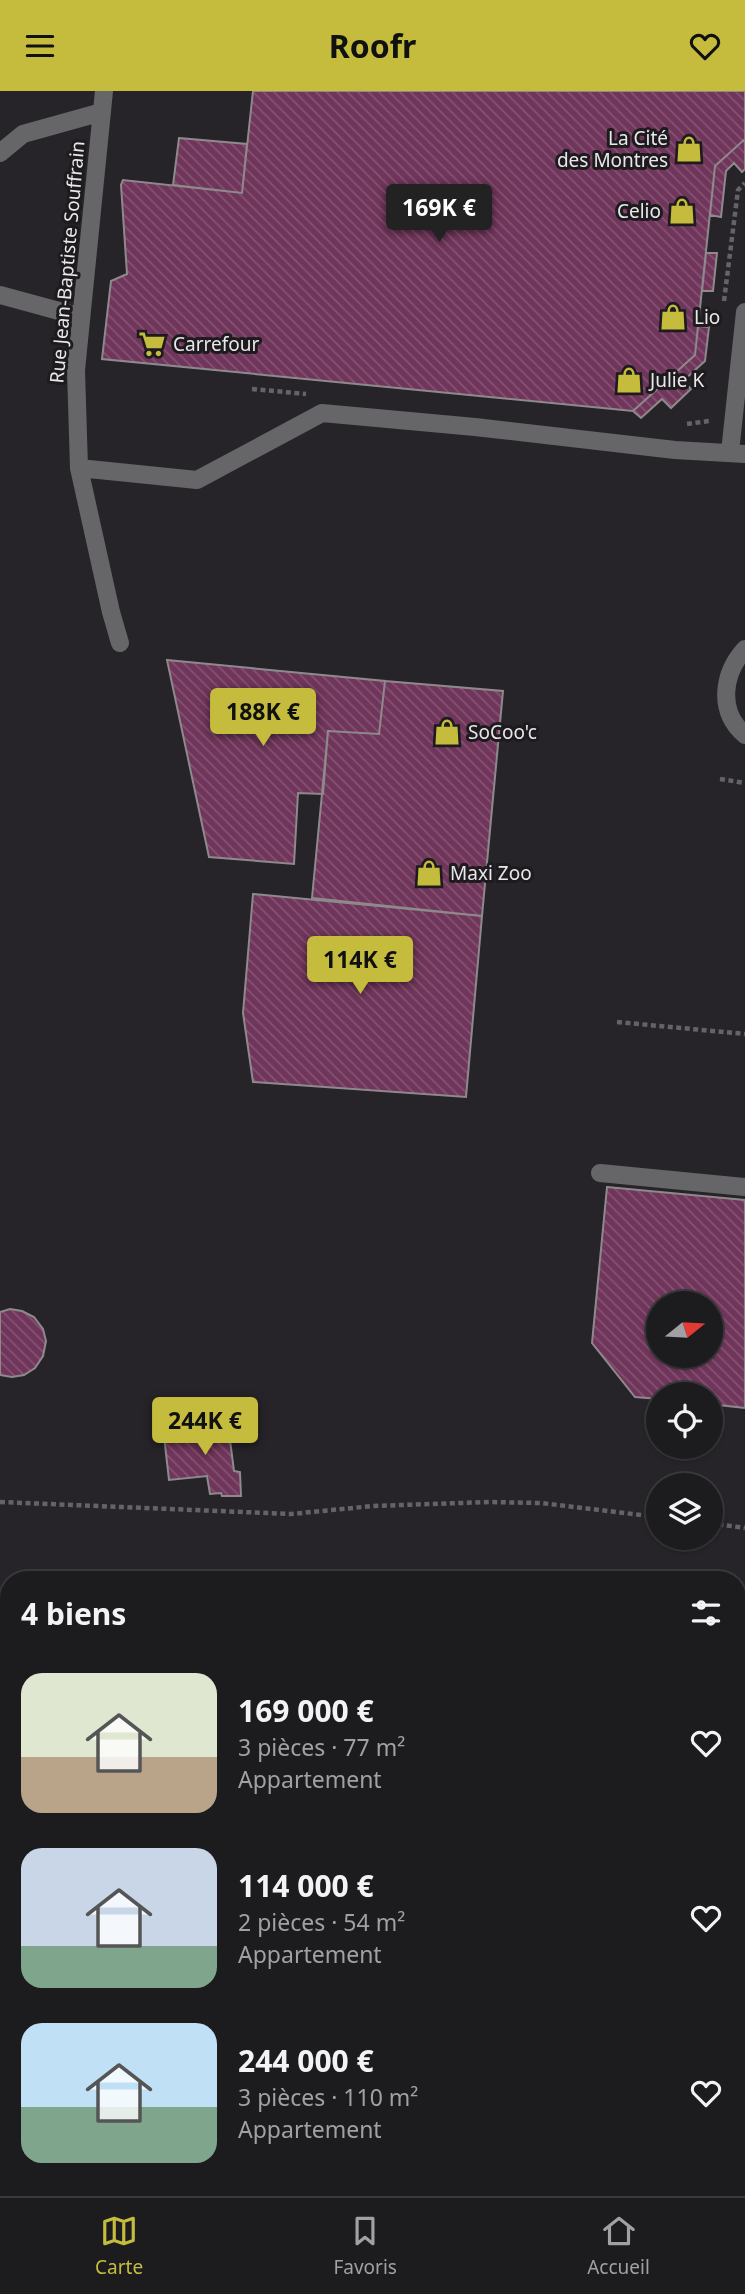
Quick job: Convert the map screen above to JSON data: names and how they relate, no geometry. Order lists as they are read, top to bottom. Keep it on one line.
{"streets":{"lane":["Rue Jean-Baptiste Souffrain"]},"places":{"shop":["La Cité des Montres","Celio","Lio","Julie K","SoCoo'c","Maxi Zoo"],"supermarket":["Carrefour"]},"north":"right","page":{"header":"Roofr","price":["169K €","188K €","114K €","244K €"],"heading":"4 biens","list":[{"name":"169 000 €","note":"3 pièces · 77 m² · Appartement"},{"name":"114 000 €","note":"2 pièces · 54 m² · Appartement"},{"name":"244 000 €","note":"3 pièces · 110 m² · Appartement"}],"tabs":["Carte","Favoris","Accueil"]}}
